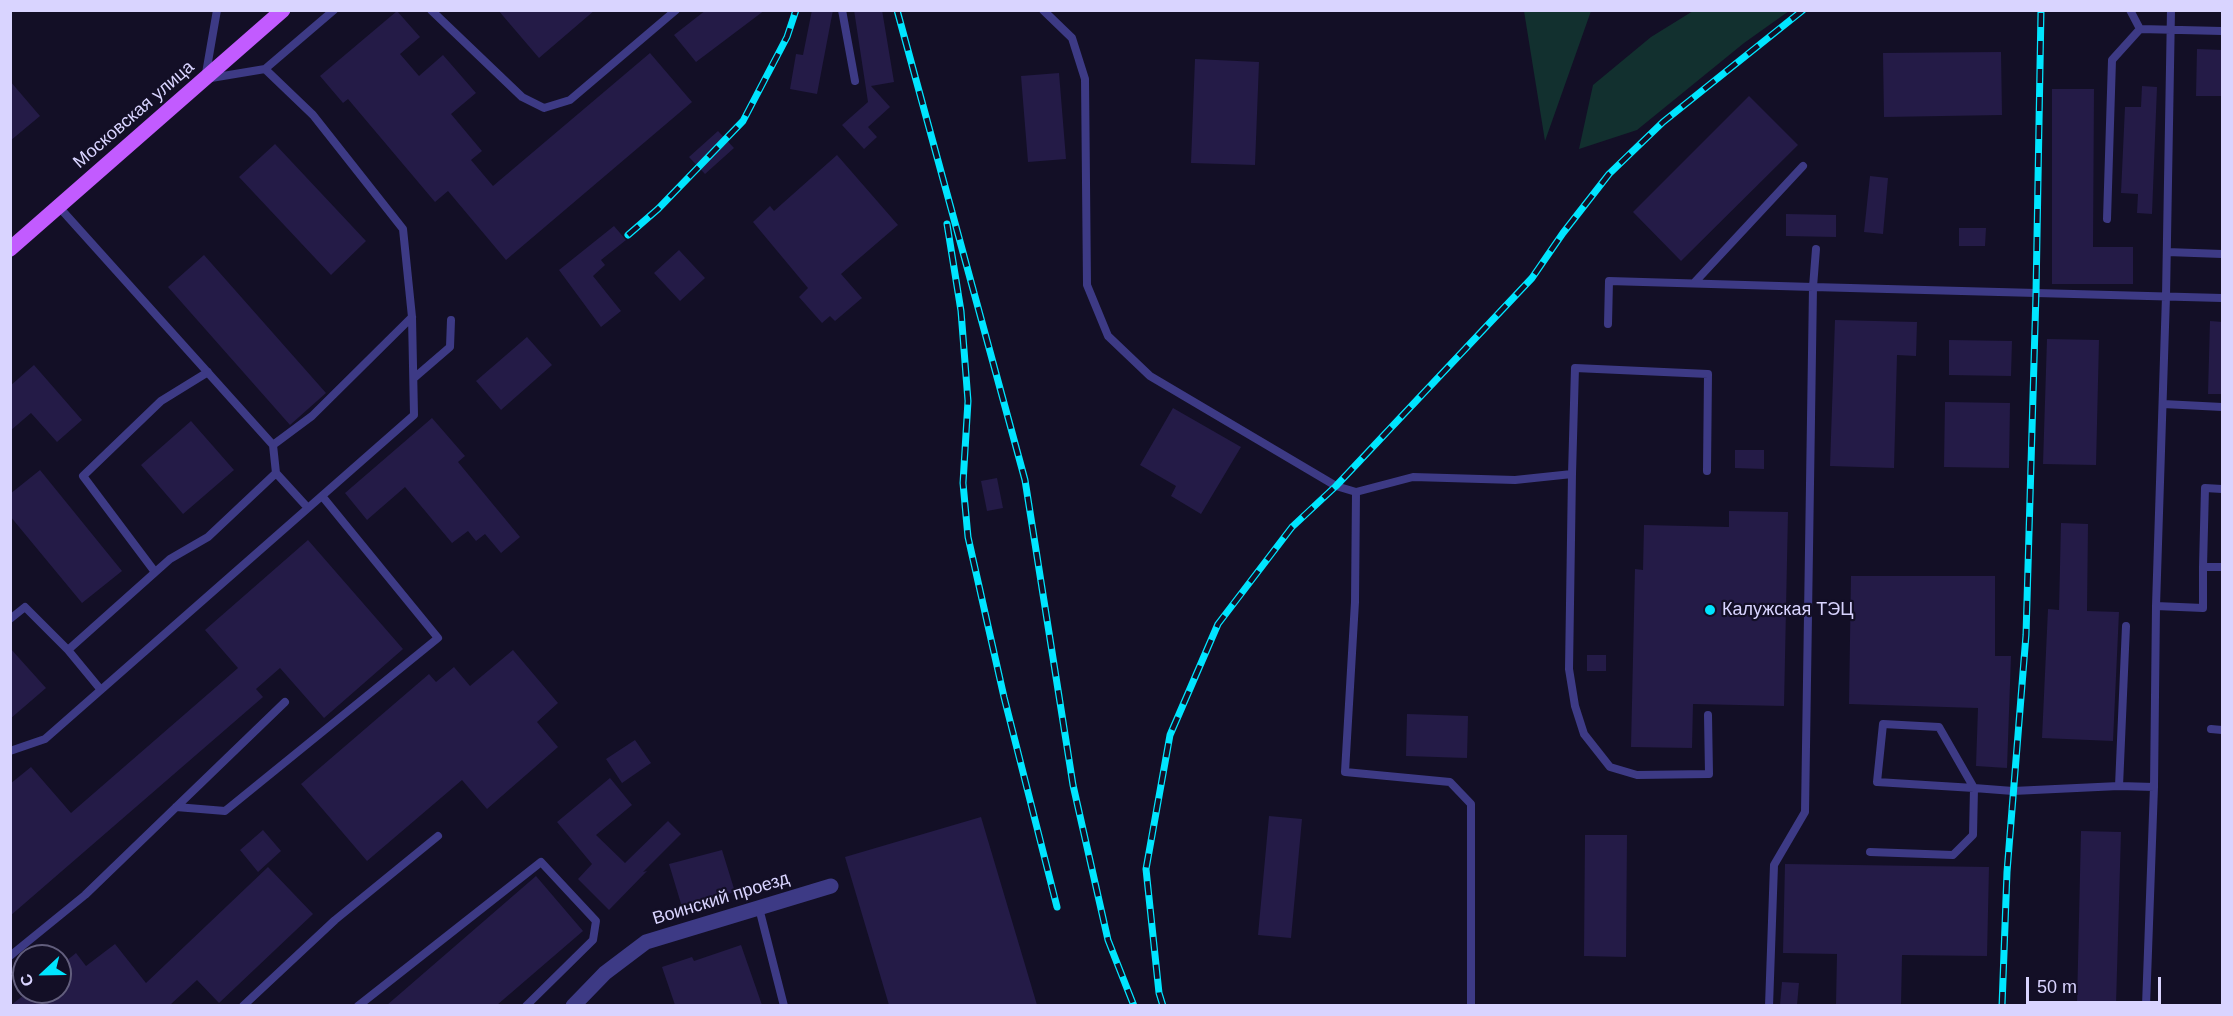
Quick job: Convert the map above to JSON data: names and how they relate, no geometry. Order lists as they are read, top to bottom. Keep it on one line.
{"streets":{"main road":["Московская улица"],"street":["Воинский проезд"]},"places":["Калужская ТЭЦ"],"scale_bar":"50 m","north":"left"}
